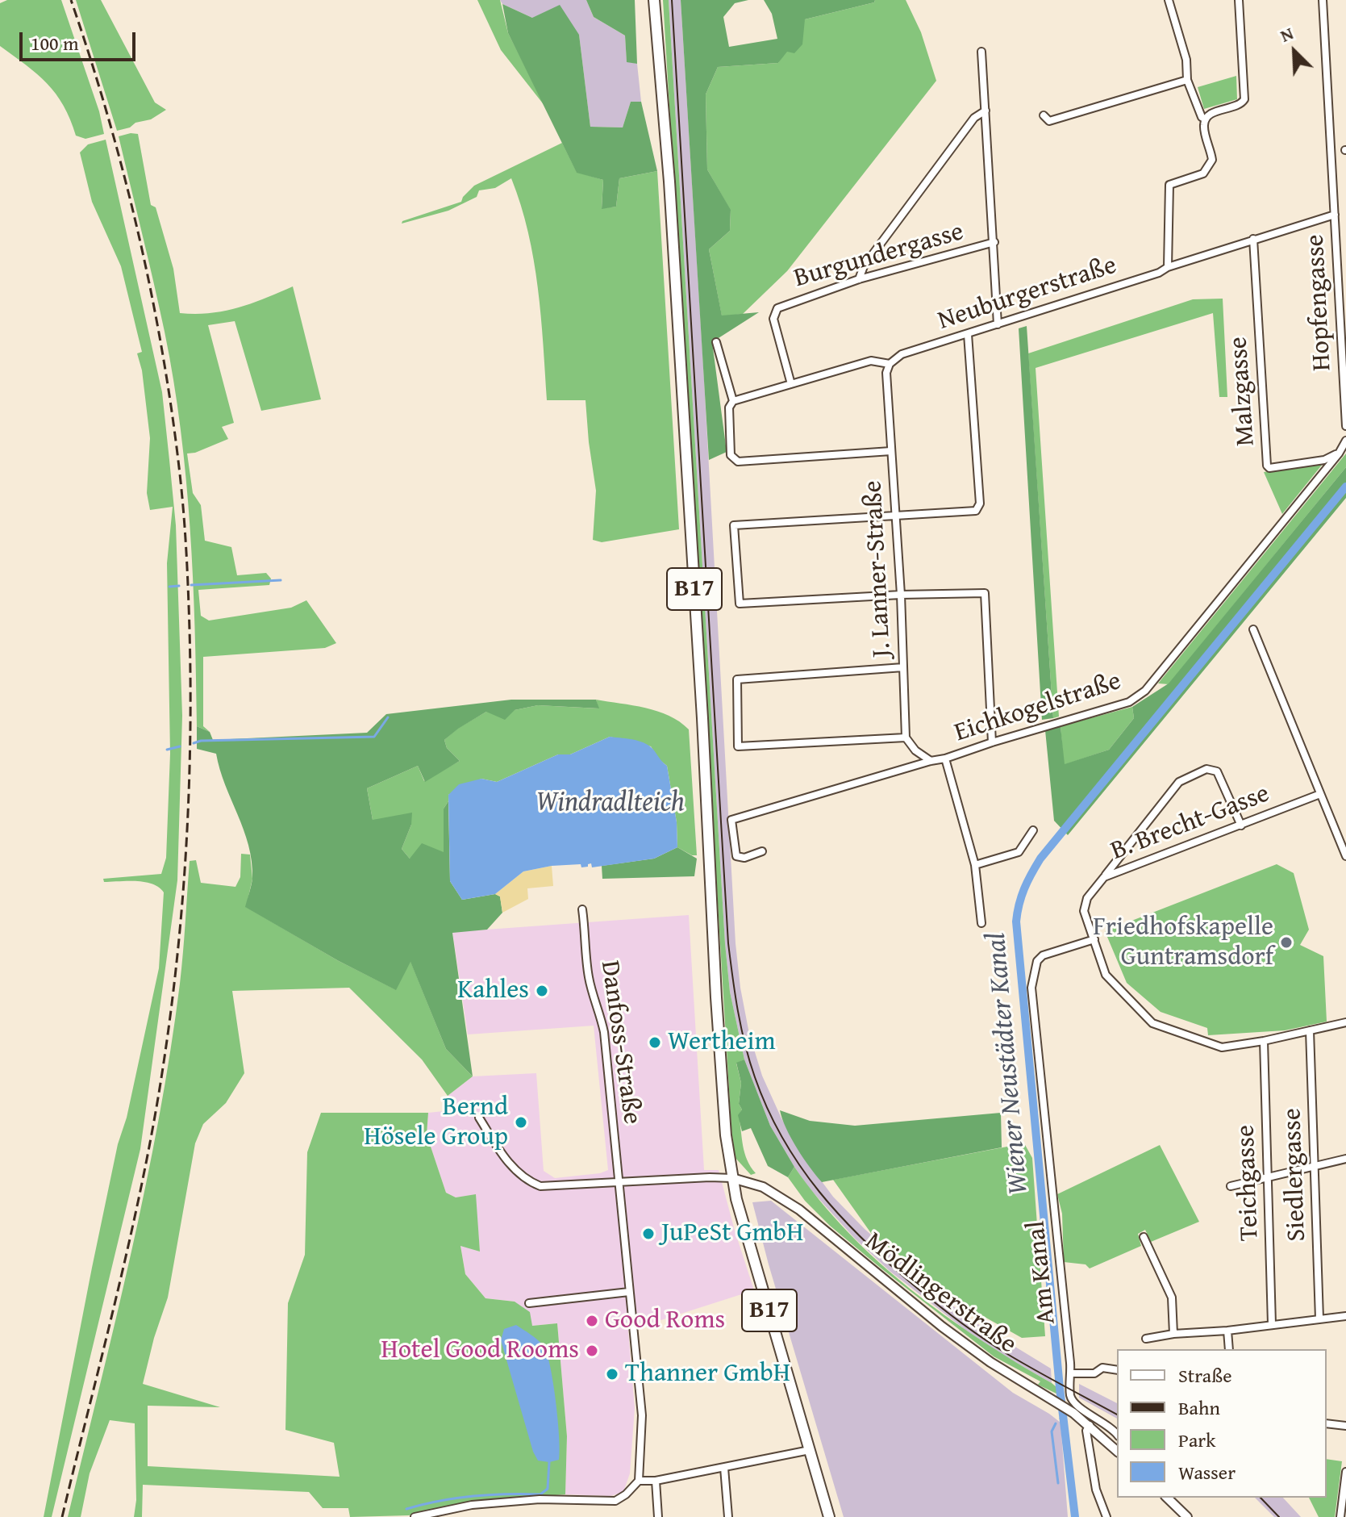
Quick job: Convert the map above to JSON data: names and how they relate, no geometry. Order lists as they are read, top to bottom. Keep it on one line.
{"streets":{"main road":["B17"],"street":["Burgundergasse","Neuburgerstraße","Hopfengasse","Malzgasse","J. Lanner-Straße","Eichkogelstraße","B. Brecht-Gasse","Danfoss-Straße","Siedlergasse","Teichgasse","Am Kanal","Mödlingerstraße"]},"crossings":[["Burgundergasse","Neuburgerstraße"],["Neuburgerstraße","Hopfengasse"],["Neuburgerstraße","Malzgasse"],["Neuburgerstraße","J. Lanner-Straße"],["Malzgasse","Eichkogelstraße"],["B17","Mödlingerstraße"],["B. Brecht-Gasse","Am Kanal"]],"water":["Windradlteich","Wiener Neustädter Kanal"],"places":["Friedhofskapelle Guntramsdorf","Kahles","Wertheim","Bernd Hösele Group","JuPeSt GmbH","Good Roms","Hotel Good Rooms","Thanner GmbH"],"legend":["Straße","Bahn","Park","Wasser"],"scale_bar":"100 m","north":"top left"}
